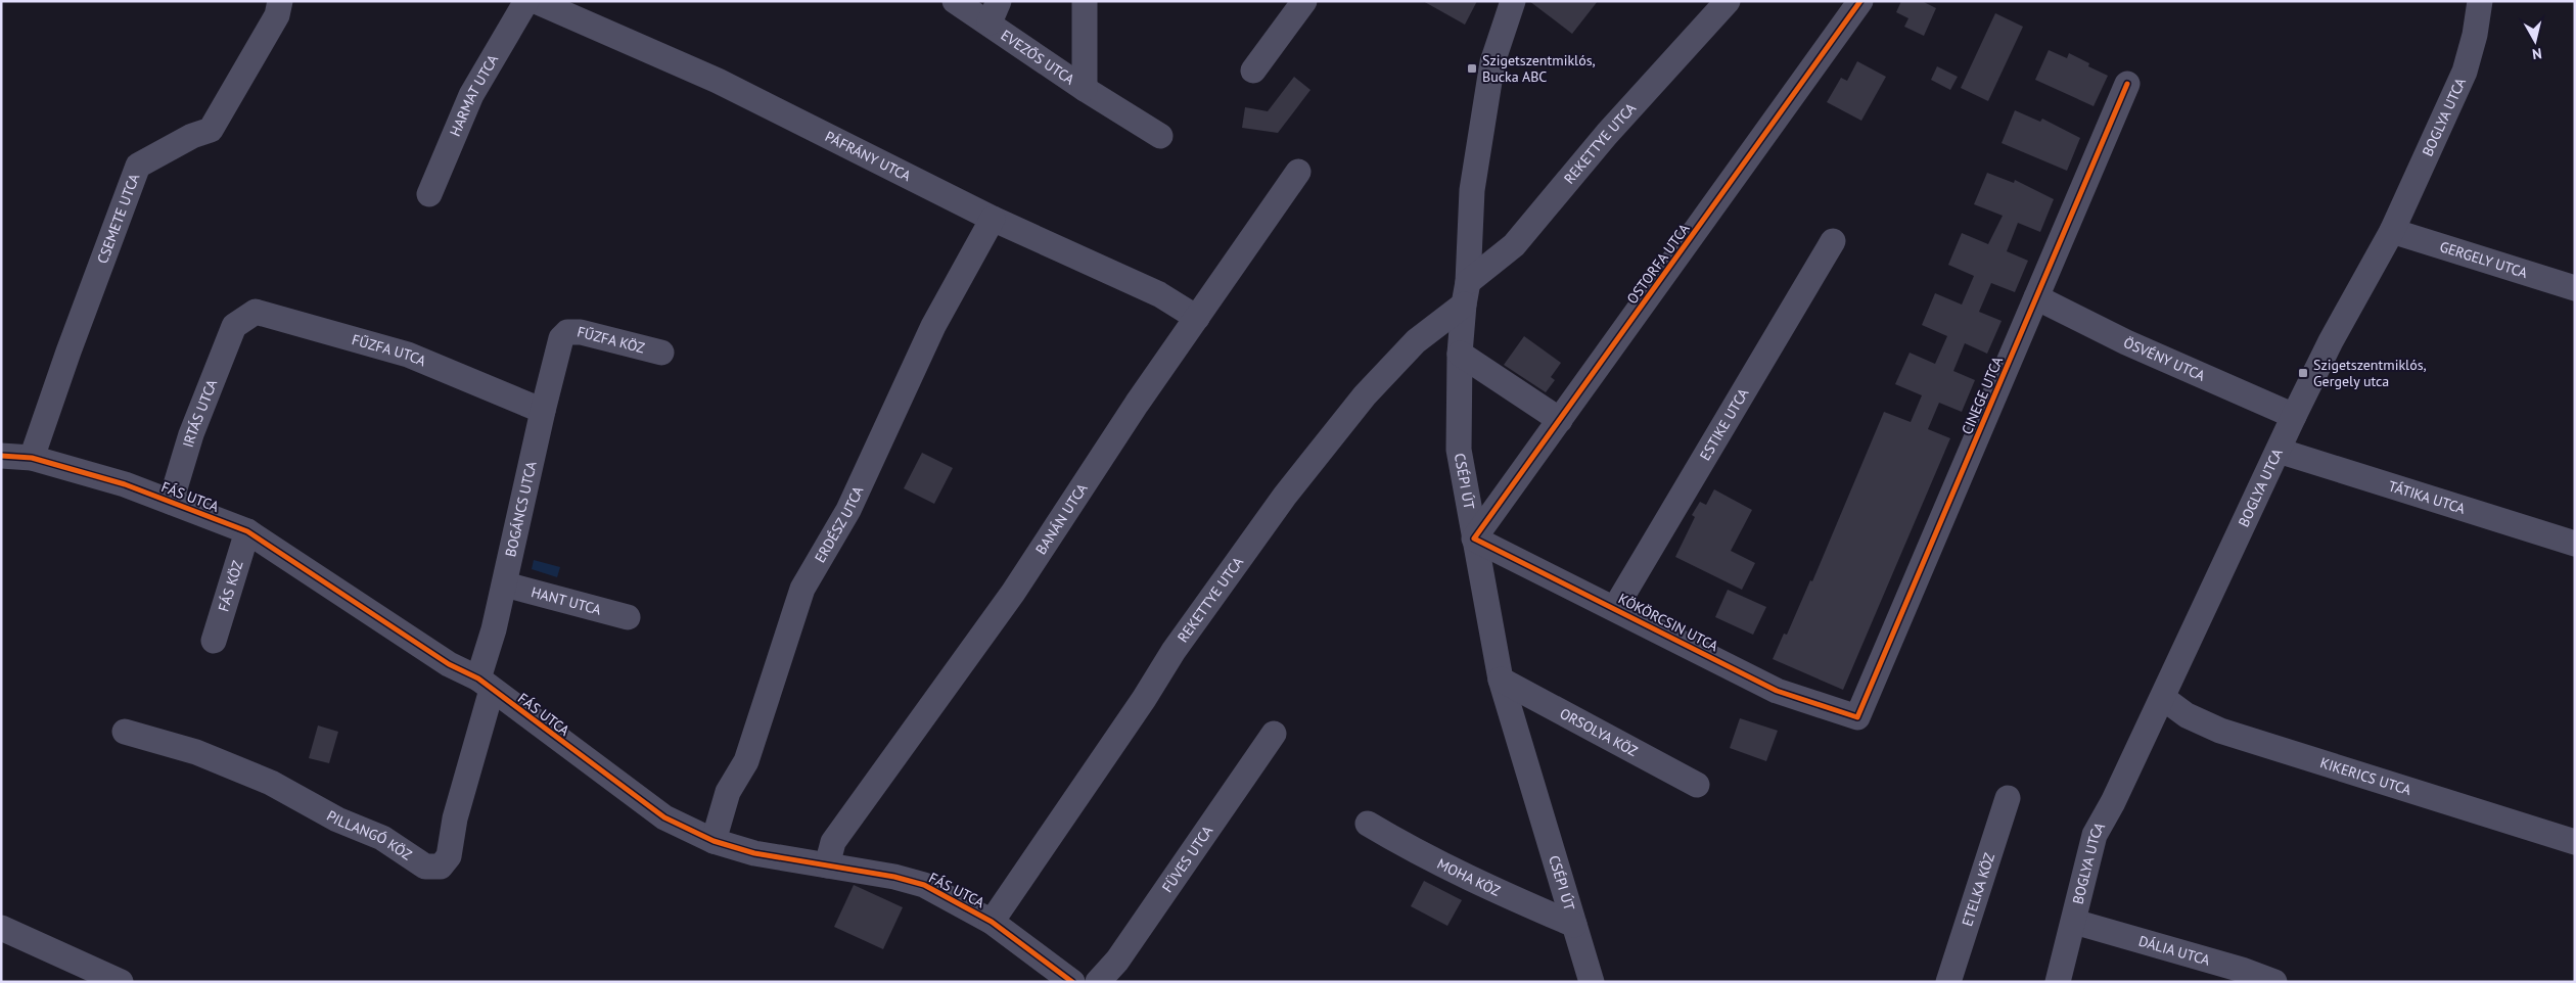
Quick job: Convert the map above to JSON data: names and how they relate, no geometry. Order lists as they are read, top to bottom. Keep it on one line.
{"streets":{"street":["EVEZŐS UTCA","HARMAT UTCA","BOGLYA UTCA","REKETTYE UTCA","PÁFRÁNY UTCA","CSEMETE UTCA","GERGELY UTCA","OSTORFA UTCA","FŰZFA KÖZ","FŰZFA UTCA","ÖSVÉNY UTCA","CINEGE UTCA","IRTÁS UTCA","ESTIKE UTCA","CSÉPI ÚT","FÁS UTCA","TÁTIKA UTCA","BOGÁNCS UTCA","BANÁN UTCA","ERDÉSZ UTCA","FÁS KÖZ","HANT UTCA","KÖKÖRCSIN UTCA","ORSOLYA KÖZ","KIKERICS UTCA","PILLANGÓ KÖZ","FÜVES UTCA","MOHA KÖZ","ETELKA KÖZ","DÁLIA UTCA"]},"crossings":[["BOGLYA UTCA","GERGELY UTCA"],["BOGLYA UTCA","ÖSVÉNY UTCA"],["BOGLYA UTCA","TÁTIKA UTCA"],["BOGLYA UTCA","KIKERICS UTCA"],["BOGLYA UTCA","DÁLIA UTCA"],["REKETTYE UTCA","CSÉPI ÚT"],["REKETTYE UTCA","FÁS UTCA"],["PÁFRÁNY UTCA","BANÁN UTCA"],["PÁFRÁNY UTCA","ERDÉSZ UTCA"],["CSEMETE UTCA","FÁS UTCA"],["OSTORFA UTCA","CSÉPI ÚT"],["OSTORFA UTCA","KÖKÖRCSIN UTCA"],["FŰZFA KÖZ","BOGÁNCS UTCA"],["FŰZFA UTCA","IRTÁS UTCA"],["FŰZFA UTCA","BOGÁNCS UTCA"],["ÖSVÉNY UTCA","CINEGE UTCA"],["CINEGE UTCA","KÖKÖRCSIN UTCA"],["IRTÁS UTCA","FÁS UTCA"],["ESTIKE UTCA","KÖKÖRCSIN UTCA"],["CSÉPI ÚT","KÖKÖRCSIN UTCA"],["CSÉPI ÚT","ORSOLYA KÖZ"],["CSÉPI ÚT","MOHA KÖZ"],["FÁS UTCA","BOGÁNCS UTCA"],["FÁS UTCA","BANÁN UTCA"],["FÁS UTCA","ERDÉSZ UTCA"],["FÁS UTCA","FÁS KÖZ"],["FÁS UTCA","PILLANGÓ KÖZ"],["BOGÁNCS UTCA","HANT UTCA"],["BOGÁNCS UTCA","PILLANGÓ KÖZ"]],"places":{"transit":["Szigetszentmiklós, Bucka ABC","Szigetszentmiklós, Gergely utca"]},"north":"bottom"}
